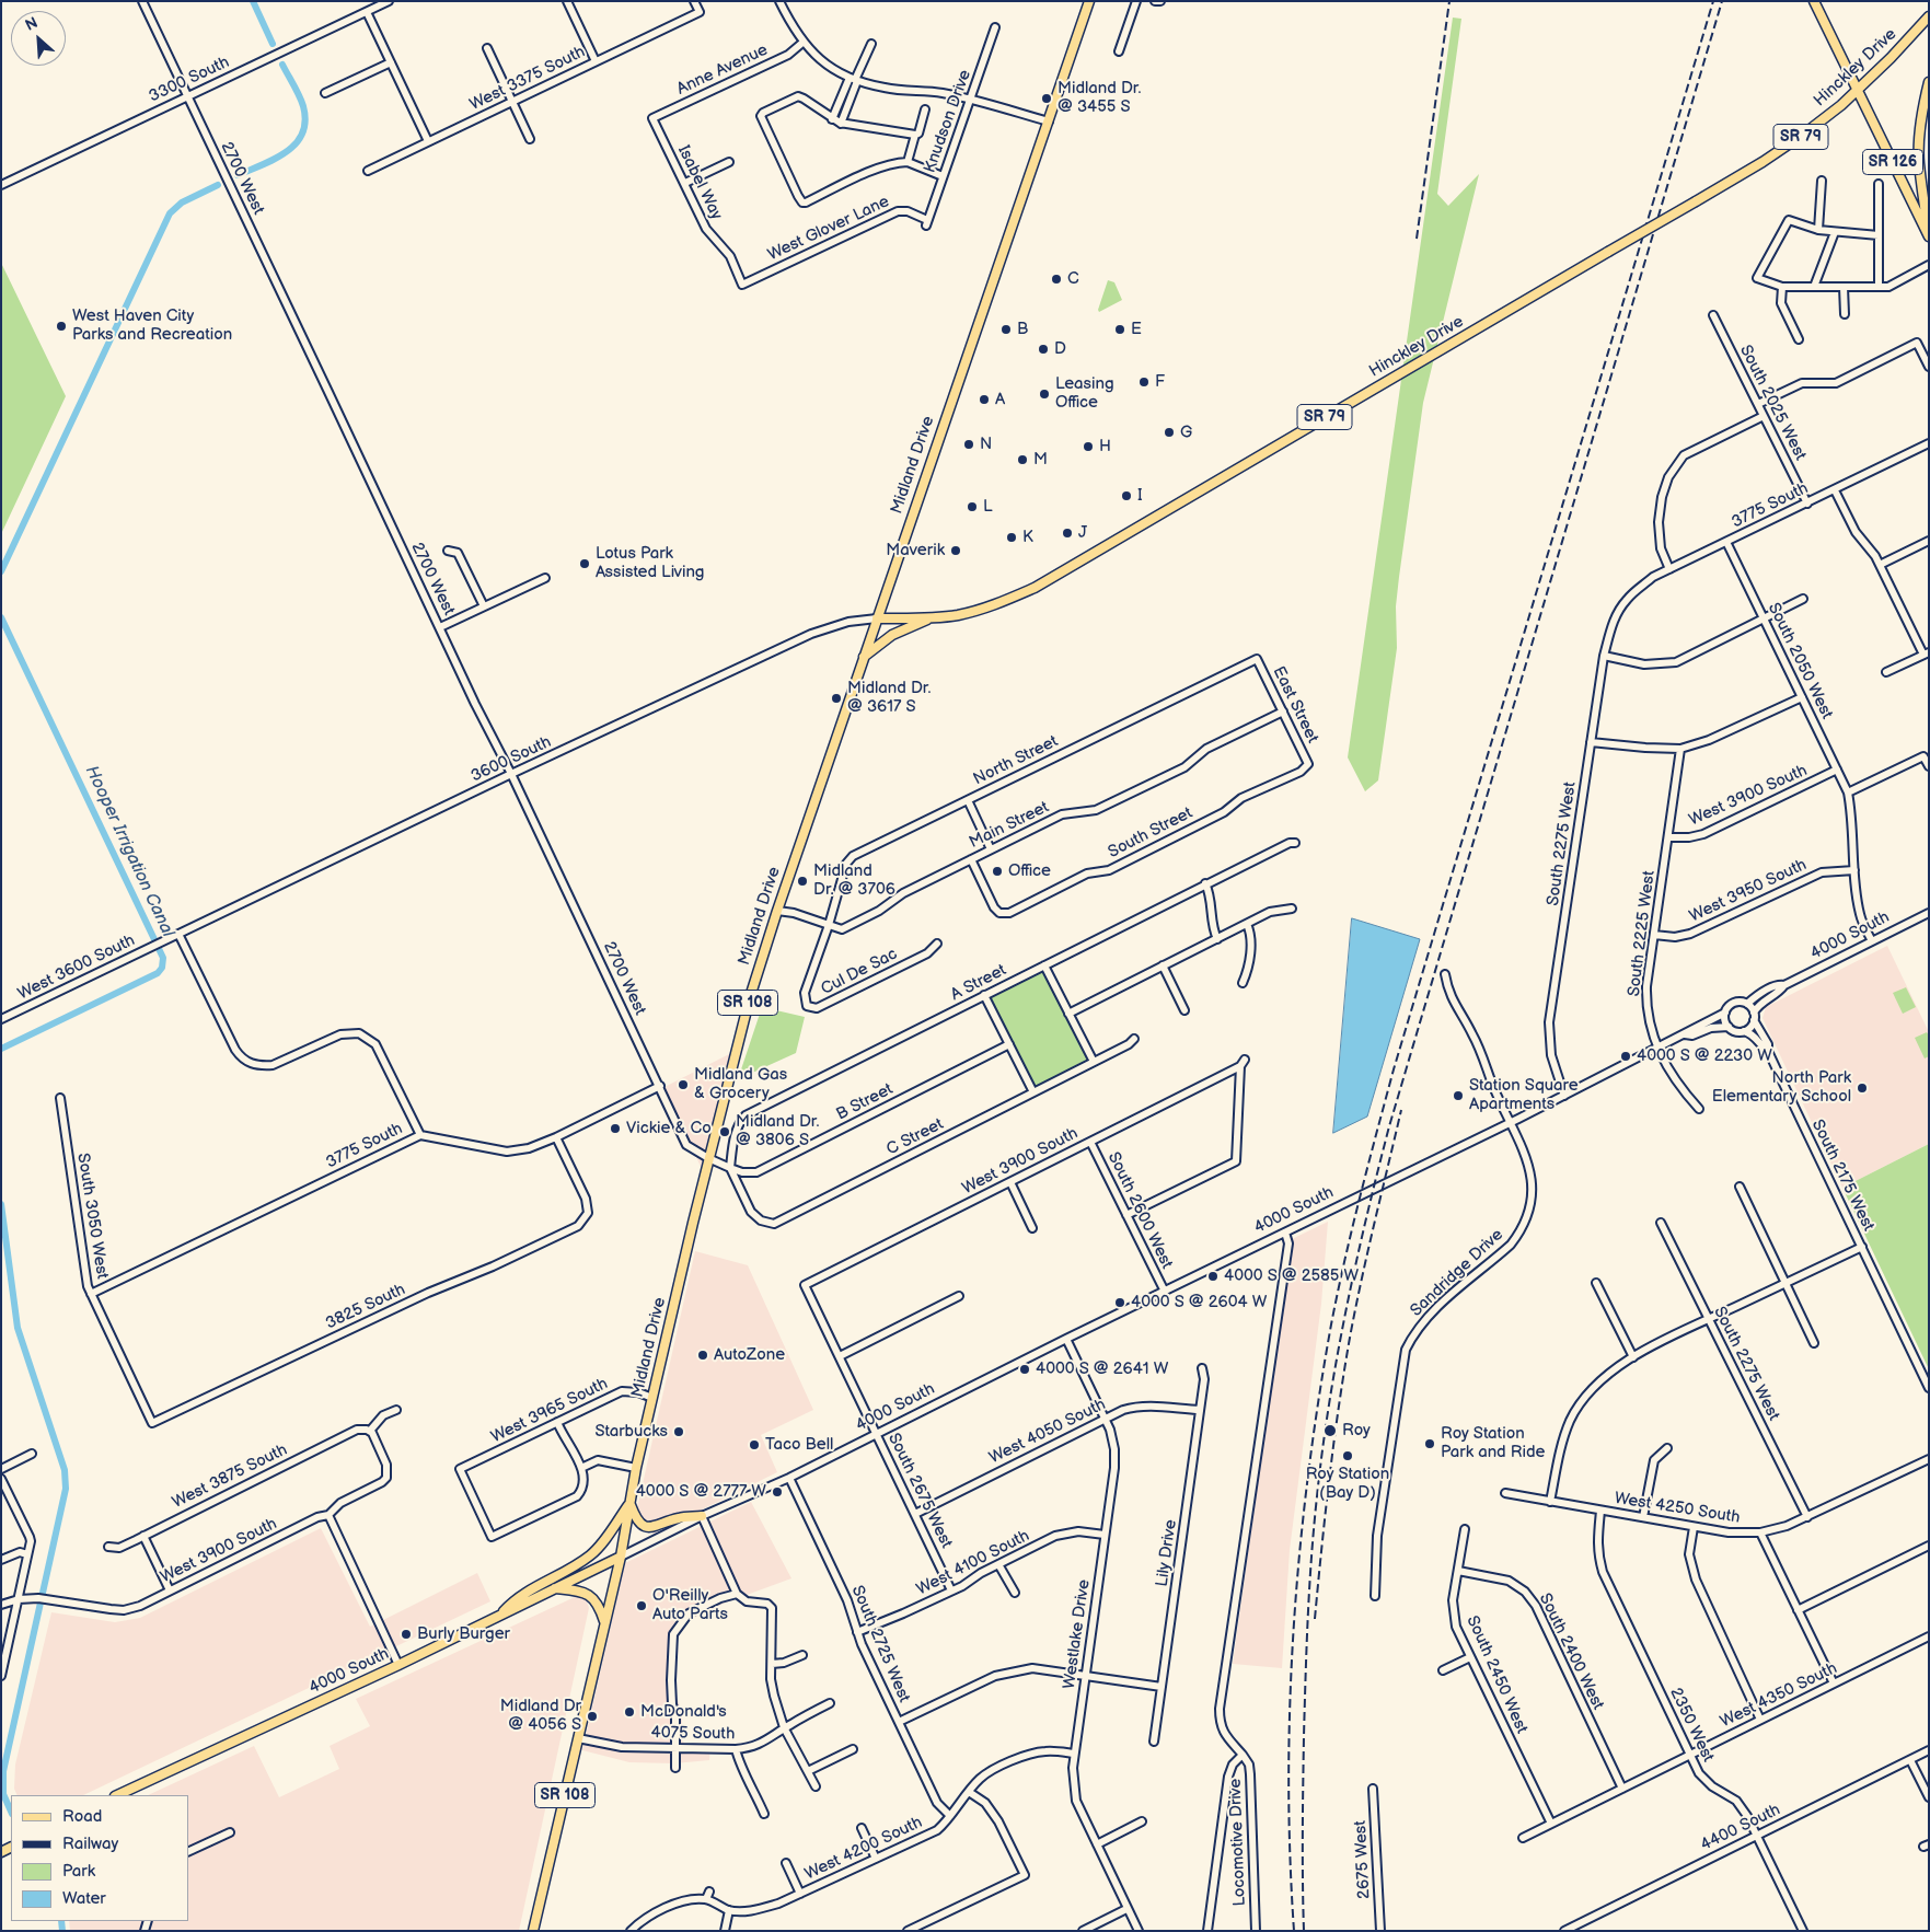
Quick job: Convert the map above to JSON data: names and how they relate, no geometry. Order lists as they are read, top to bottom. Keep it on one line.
{"streets":{"main road":["Hinckley Drive","SR 79","SR 126","Midland Drive","4000 South","SR 108"],"street":["Anne Avenue","West 3375 South","3300 South","Knudson Drive","2700 West","Isabel Way","West Glover Lane","South 2025 West","3775 South","South 2050 West","East Street","3600 South","North Street","West 3900 South","Main Street","South Street","South 2275 West","West 3950 South","South 2225 West","West 3600 South","Cul De Sac","A Street","B Street","C Street","South 2175 West","South 2600 West","South 3050 West","Sandridge Drive","3825 South","West 3965 South","West 4050 South","West 3875 South","South 2675 West","West 4250 South","Lily Drive","West 4100 South","Westlake Drive","South 2725 West","South 2400 West","South 2450 West","West 4350 South","2350 West","4075 South","4400 South","Locomotive Drive","West 4200 South","2675 West"]},"crossings":[["Hinckley Drive","SR 126"],["Hinckley Drive","Midland Drive"],["Hinckley Drive","3600 South"],["Anne Avenue","Isabel Way"],["3300 South","2700 West"],["Knudson Drive","West Glover Lane"],["2700 West","Midland Drive"],["2700 West","3775 South"],["2700 West","3600 South"],["Isabel Way","West Glover Lane"],["South 2025 West","3775 South"],["Midland Drive","3600 South"],["Midland Drive","Main Street"],["Midland Drive","4000 South"],["Midland Drive","West 3965 South"],["Midland Drive","4075 South"],["3775 South","South 2050 West"],["3775 South","South 2275 West"],["3775 South","South 3050 West"],["3775 South","3825 South"],["South 2050 West","West 3900 South"],["South 2050 West","West 3950 South"],["South 2050 West","4000 South"],["East Street","North Street"],["East Street","Main Street"],["East Street","South Street"],["3600 South","West 3600 South"],["North Street","Main Street"],["North Street","Cul De Sac"],["West 3900 South","South 2225 West"],["West 3900 South","South 2600 West"],["West 3900 South","West 3875 South"],["West 3900 South","South 2675 West"],["Main Street","South Street"],["Main Street","Cul De Sac"],["South 2275 West","4000 South"],["South 2275 West","West 4250 South"],["West 3950 South","South 2225 West"],["South 2225 West","4000 South"],["4000 South","South 2175 West"],["4000 South","South 2600 West"],["4000 South","Sandridge Drive"],["4000 South","South 2675 West"],["4000 South","Westlake Drive"],["4000 South","South 2725 West"],["A Street","B Street"],["A Street","C Street"],["B Street","C Street"],["South 3050 West","3825 South"],["West 4050 South","South 2675 West"],["West 4050 South","Lily Drive"],["West 4050 South","Westlake Drive"],["South 2675 West","West 4100 South"],["West 4250 South","2350 West"],["West 4100 South","Westlake Drive"],["West 4100 South","South 2725 West"],["Westlake Drive","West 4200 South"],["South 2725 West","West 4200 South"],["South 2400 West","South 2450 West"],["South 2400 West","West 4350 South"],["South 2450 West","West 4350 South"],["West 4350 South","2350 West"],["2350 West","4400 South"]],"water":["Hooper Irrigation Canal"],"places":["Midland Dr. @ 3455 S","C","West Haven City Parks and Recreation","B","E","D","F","Leasing Office","A","G","N","H","M","I","L","J","K","Maverik","Lotus Park Assisted Living","Midland Dr. @ 3617 S","Office","Midland Dr. @ 3706","4000 S @ 2230 W","Midland Gas & Grocery","North Park Elementary School","Station Square Apartments","Vickie & Co","Midland Dr. @ 3806 S","4000 S @ 2585 W","4000 S @ 2604 W","AutoZone","4000 S @ 2641 W","Roy","Starbucks","Roy Station Park and Ride","Taco Bell","Roy Station (Bay D)","4000 S @ 2777 W","O'Reilly Auto Parts","Burly Burger","McDonald's","Midland Dr @ 4056 S"],"legend":["Road","Railway","Park","Water"],"north":"top left"}
